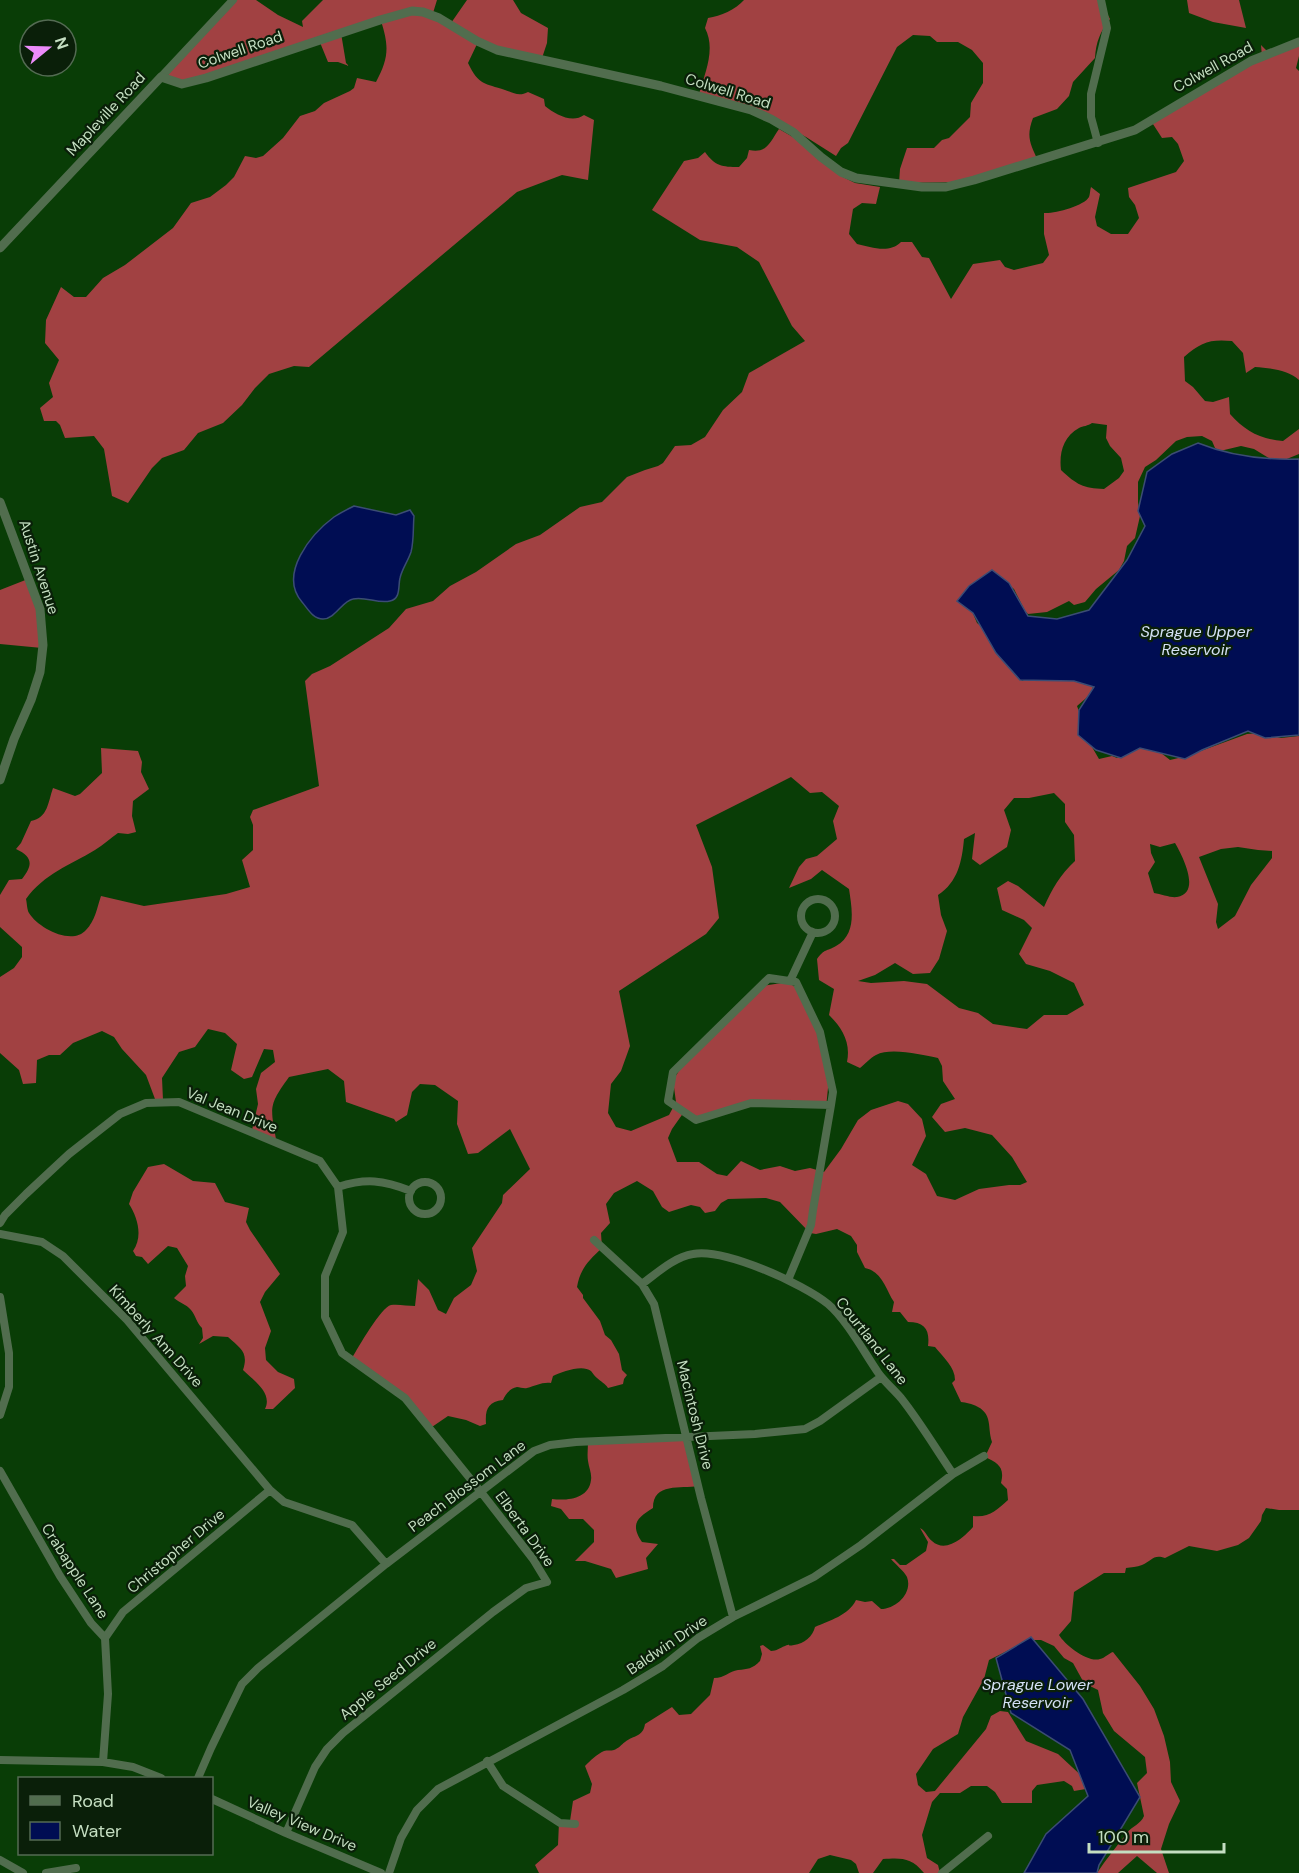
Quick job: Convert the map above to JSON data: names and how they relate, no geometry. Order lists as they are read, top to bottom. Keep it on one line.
{"streets":{"street":["Colwell Road","Mapleville Road","Austin Avenue","Val Jean Drive","Kimberly Ann Drive","Courtland Lane","Macintosh Drive","Peach Blossom Lane","Elberta Drive","Christopher Drive","Crabapple Lane","Baldwin Drive","Apple Seed Drive","Valley View Drive"]},"crossings":[["Colwell Road","Mapleville Road"],["Val Jean Drive","Elberta Drive"],["Kimberly Ann Drive","Peach Blossom Lane"],["Kimberly Ann Drive","Christopher Drive"],["Courtland Lane","Macintosh Drive"],["Courtland Lane","Peach Blossom Lane"],["Courtland Lane","Baldwin Drive"],["Macintosh Drive","Peach Blossom Lane"],["Macintosh Drive","Baldwin Drive"],["Peach Blossom Lane","Elberta Drive"],["Elberta Drive","Apple Seed Drive"],["Christopher Drive","Crabapple Lane"],["Apple Seed Drive","Valley View Drive"]],"water":["Sprague Upper Reservoir","Sprague Lower Reservoir"],"legend":["Road","Water"],"scale_bar":"100 m","north":"right"}
